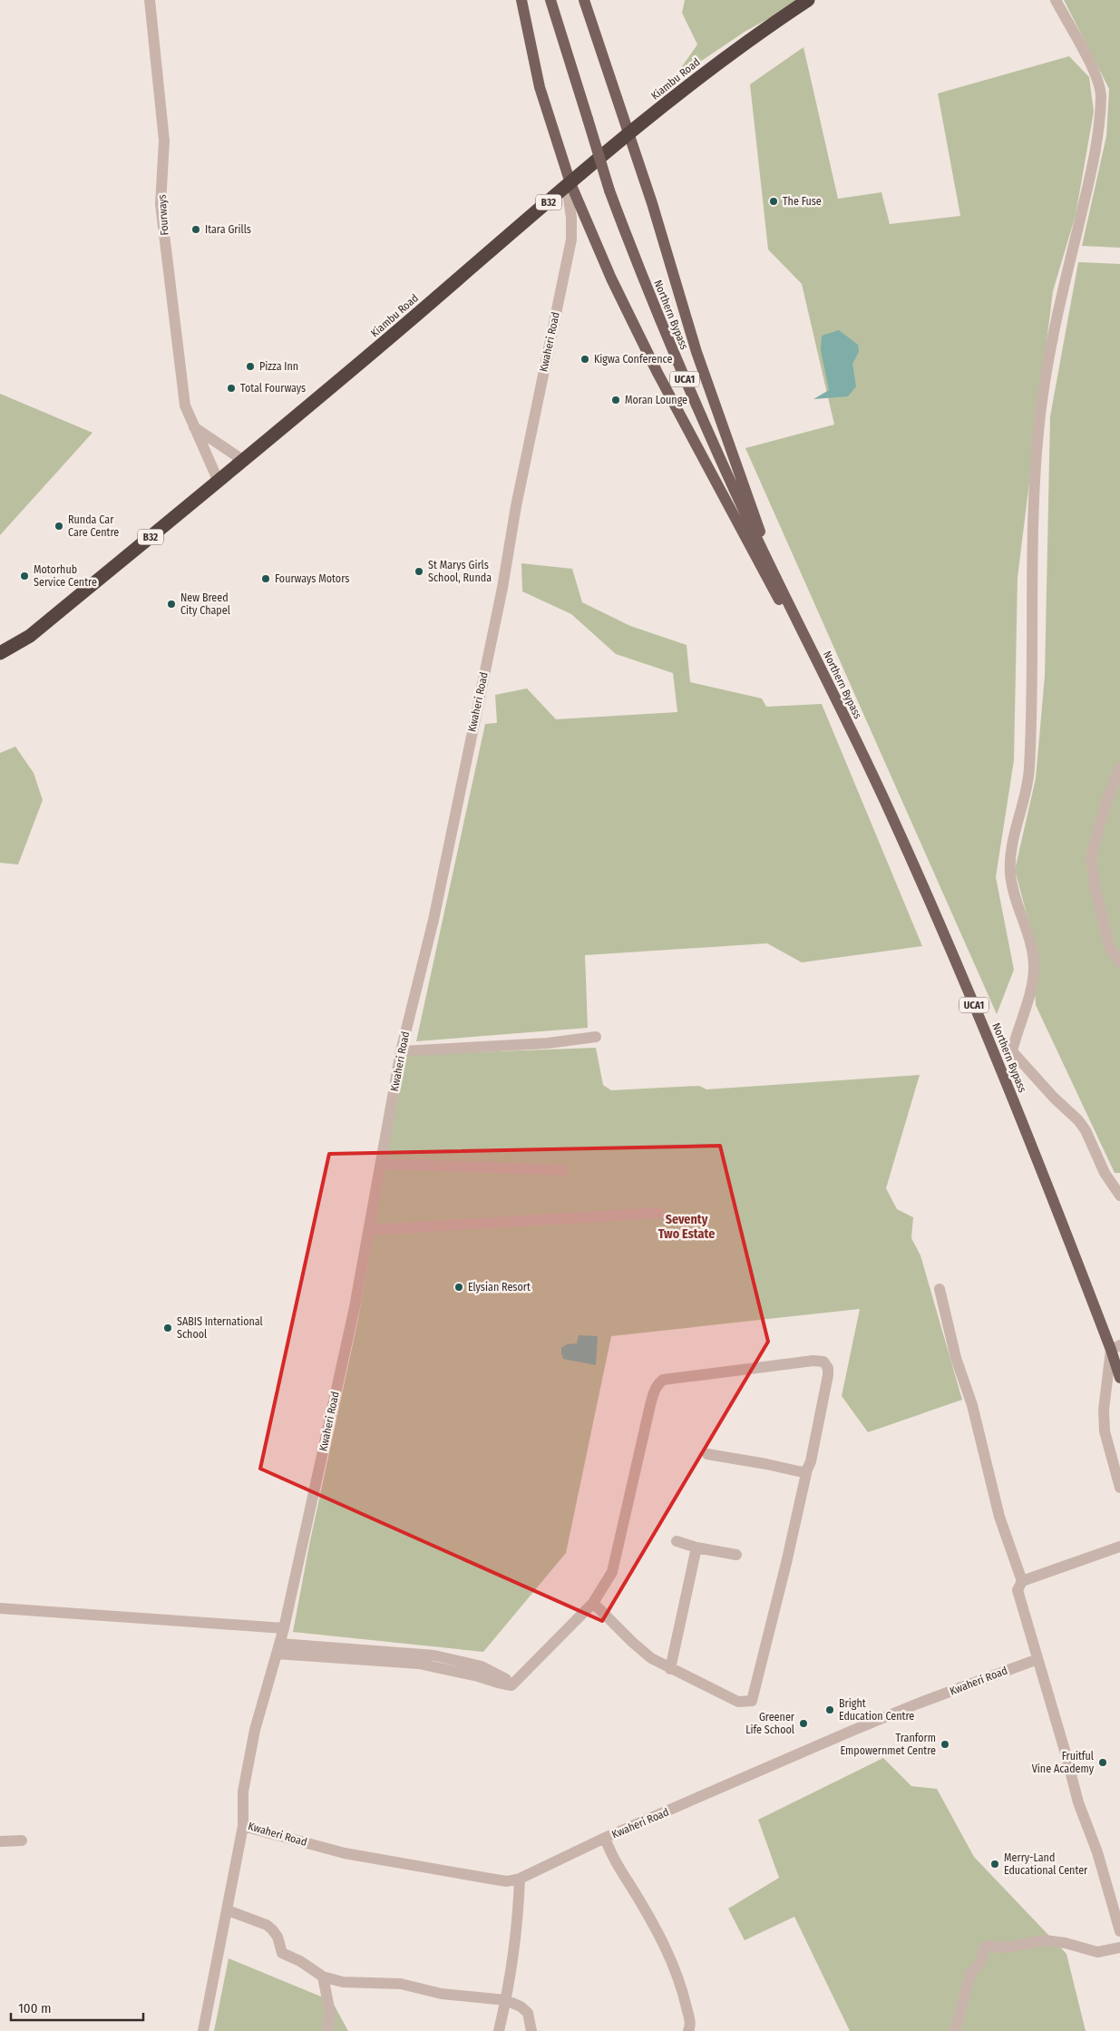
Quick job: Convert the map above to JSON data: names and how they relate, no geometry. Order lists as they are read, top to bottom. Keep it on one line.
{"streets":{"highway":["Kiambu Road","B32"],"main road":["Northern Bypass","UCA1"],"street":["Fourways","Kwaheri Road"]},"crossings":[["Kiambu Road","Fourways"],["Kiambu Road","Kwaheri Road"]],"districts":["Seventy Two Estate"],"places":["The Fuse","Itara Grills","Kigwa Conference","Pizza Inn","Total Fourways","Moran Lounge","Runda Car Care Centre","St Marys Girls School, Runda","Motorhub Service Centre","Fourways Motors","New Breed City Chapel","Elysian Resort","SABIS International School","Bright Education Centre","Greener Life School","Tranform Empowernmet Centre","Fruitful Vine Academy","Merry-Land Educational Center"],"scale_bar":"100 m"}
